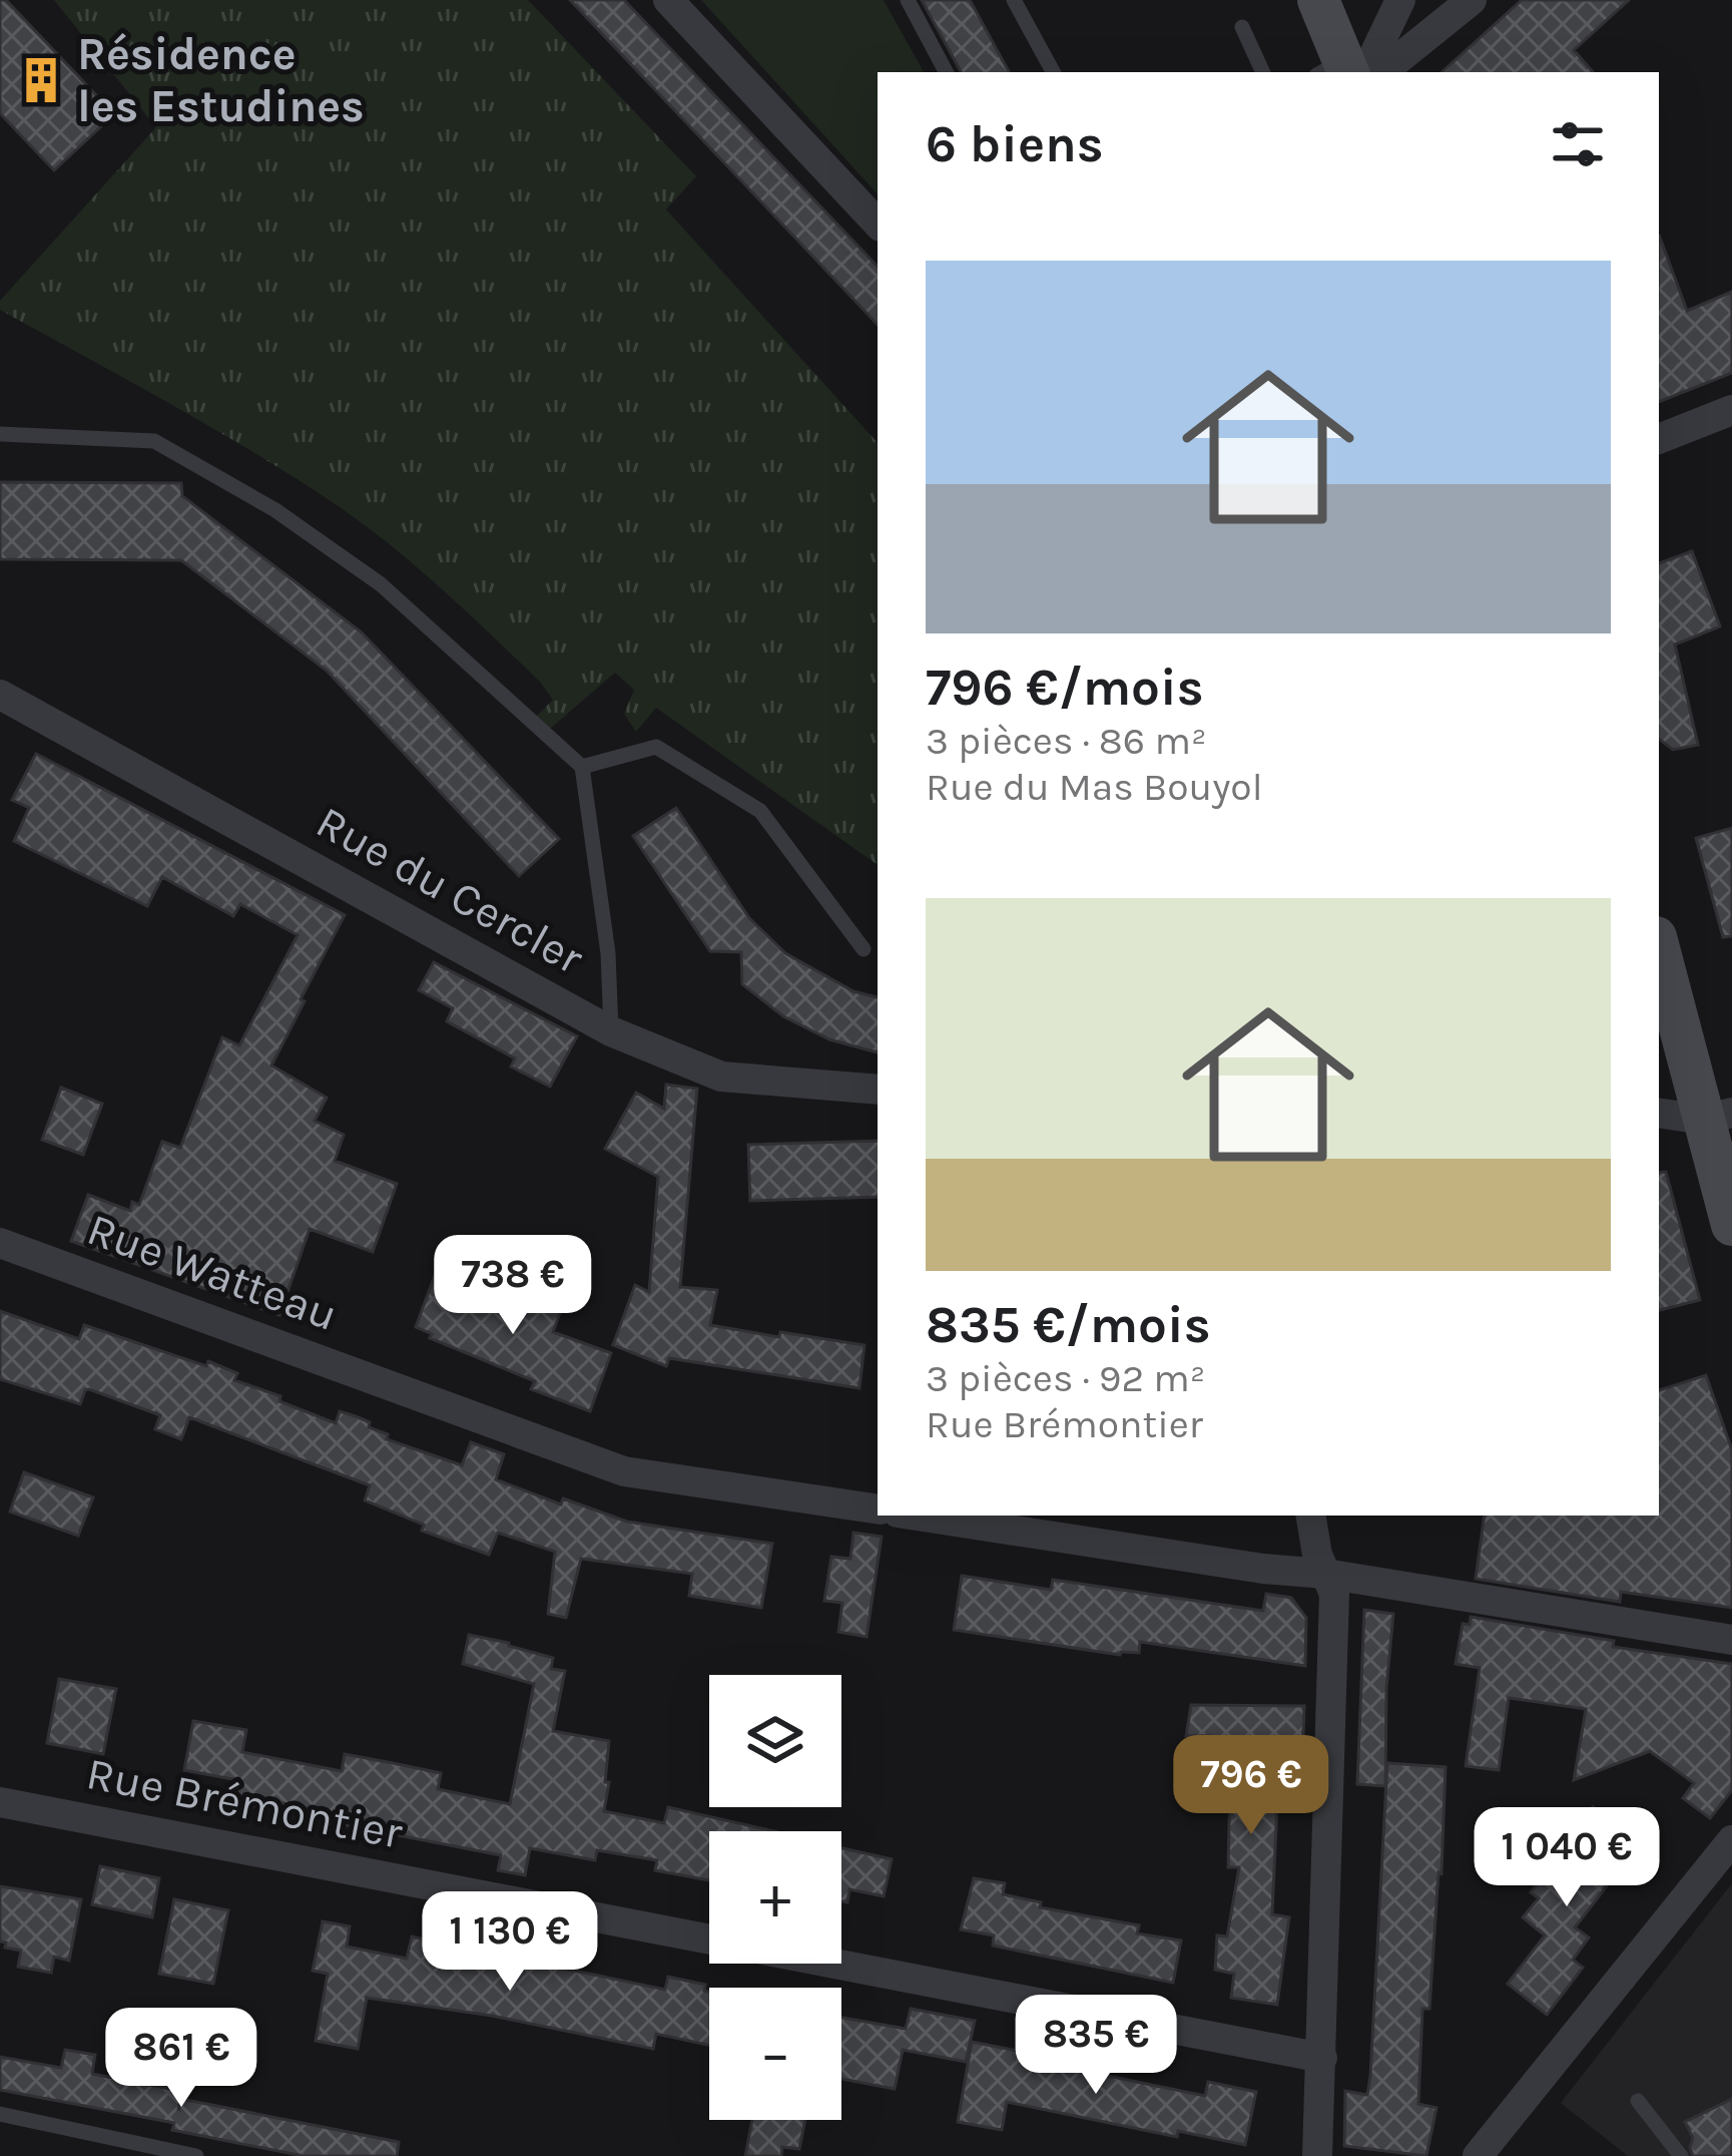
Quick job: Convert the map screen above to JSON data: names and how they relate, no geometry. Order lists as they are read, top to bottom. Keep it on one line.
{"streets":{"street":["Rue du Cercler","Rue Watteau","Rue Brémontier"]},"places":{"building":["Résidence les Estudines"]},"page":{"heading":"6 biens","list":[{"name":"796 €/mois","note":"3 pièces · 86 m² · Rue du Mas Bouyol"},{"name":"835 €/mois","note":"3 pièces · 92 m² · Rue Brémontier"}],"price":["738 €","796 €","1 040 €","1 130 €","835 €","861 €"],"map_buttons":["+","−"]}}
